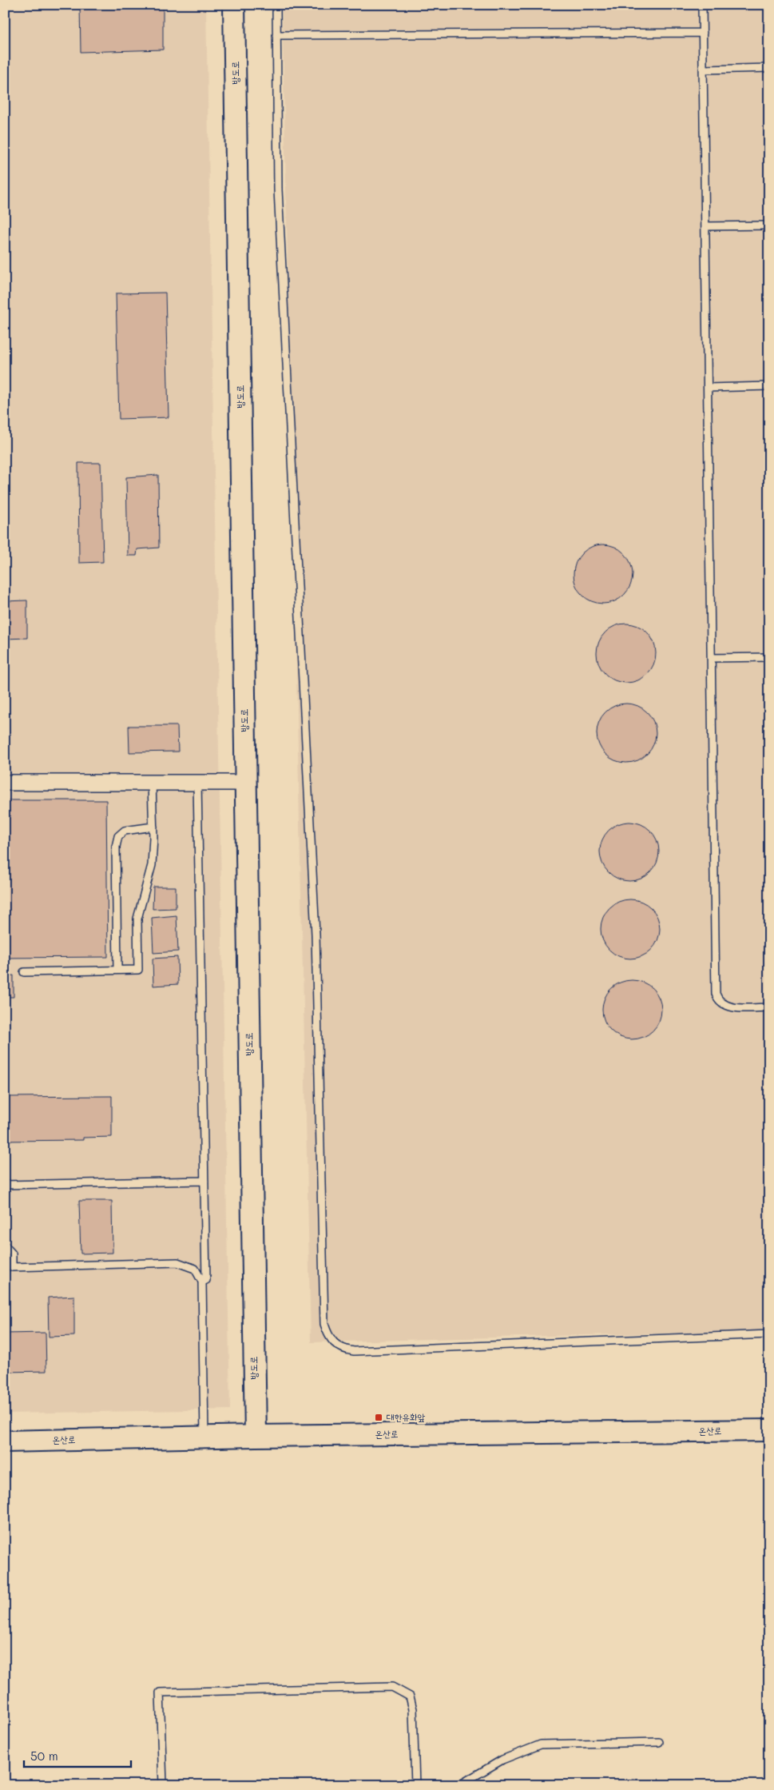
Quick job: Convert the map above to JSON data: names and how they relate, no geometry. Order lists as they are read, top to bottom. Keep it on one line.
{"streets":{"street":["방도로","온산로"]},"crossings":[["방도로","온산로"]],"places":{"transit":["대한유화앞"]},"scale_bar":"50 m"}
